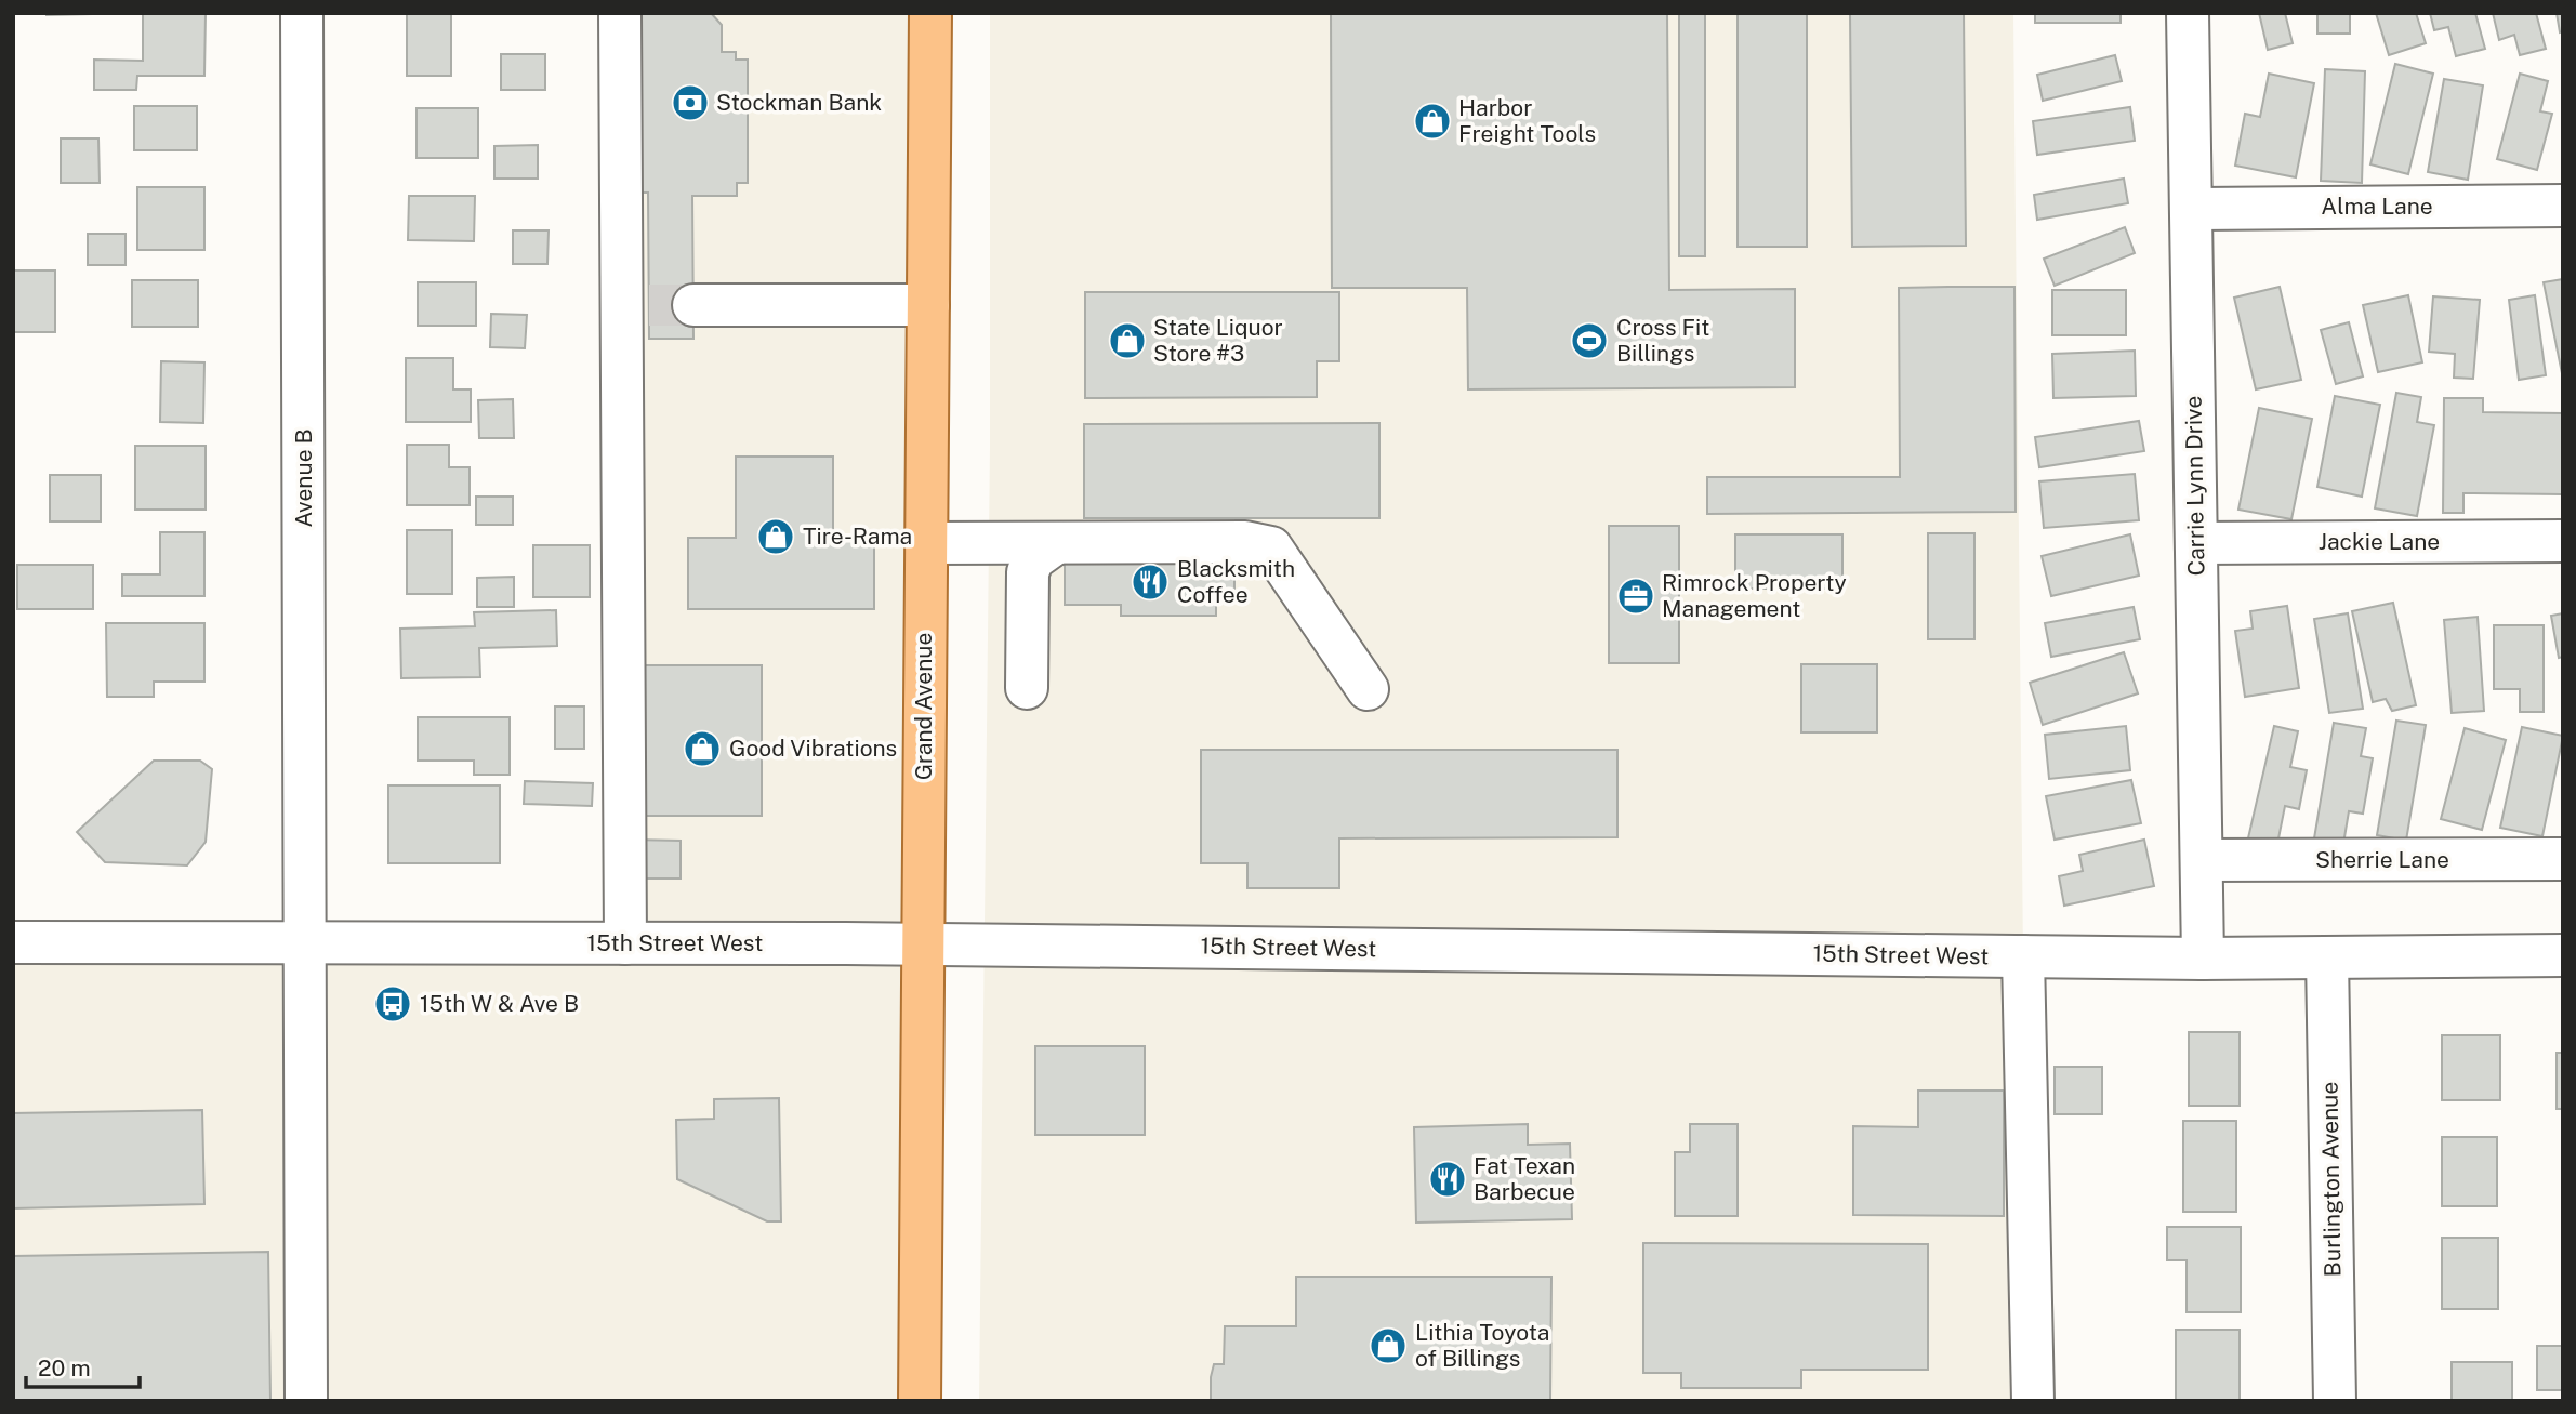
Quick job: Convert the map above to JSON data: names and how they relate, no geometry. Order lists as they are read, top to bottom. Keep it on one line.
{"streets":{"main road":["Grand Avenue"],"street":["Alma Lane","Avenue B","Carrie Lynn Drive","Jackie Lane","Sherrie Lane","15th Street West","Burlington Avenue"]},"crossings":[["Alma Lane","Carrie Lynn Drive"],["Avenue B","15th Street West"],["Carrie Lynn Drive","Jackie Lane"],["Carrie Lynn Drive","Sherrie Lane"],["Carrie Lynn Drive","15th Street West"],["Grand Avenue","15th Street West"],["15th Street West","Burlington Avenue"]],"places":{"bank":["Stockman Bank"],"shop":["Harbor Freight Tools","State Liquor Store #3","Tire-Rama","Good Vibrations","Lithia Toyota of Billings"],"sports":["Cross Fit Billings"],"restaurant":["Blacksmith Coffee","Fat Texan Barbecue"],"office":["Rimrock Property Management"],"bus stop":["15th W & Ave B"]},"scale_bar":"20 m"}
